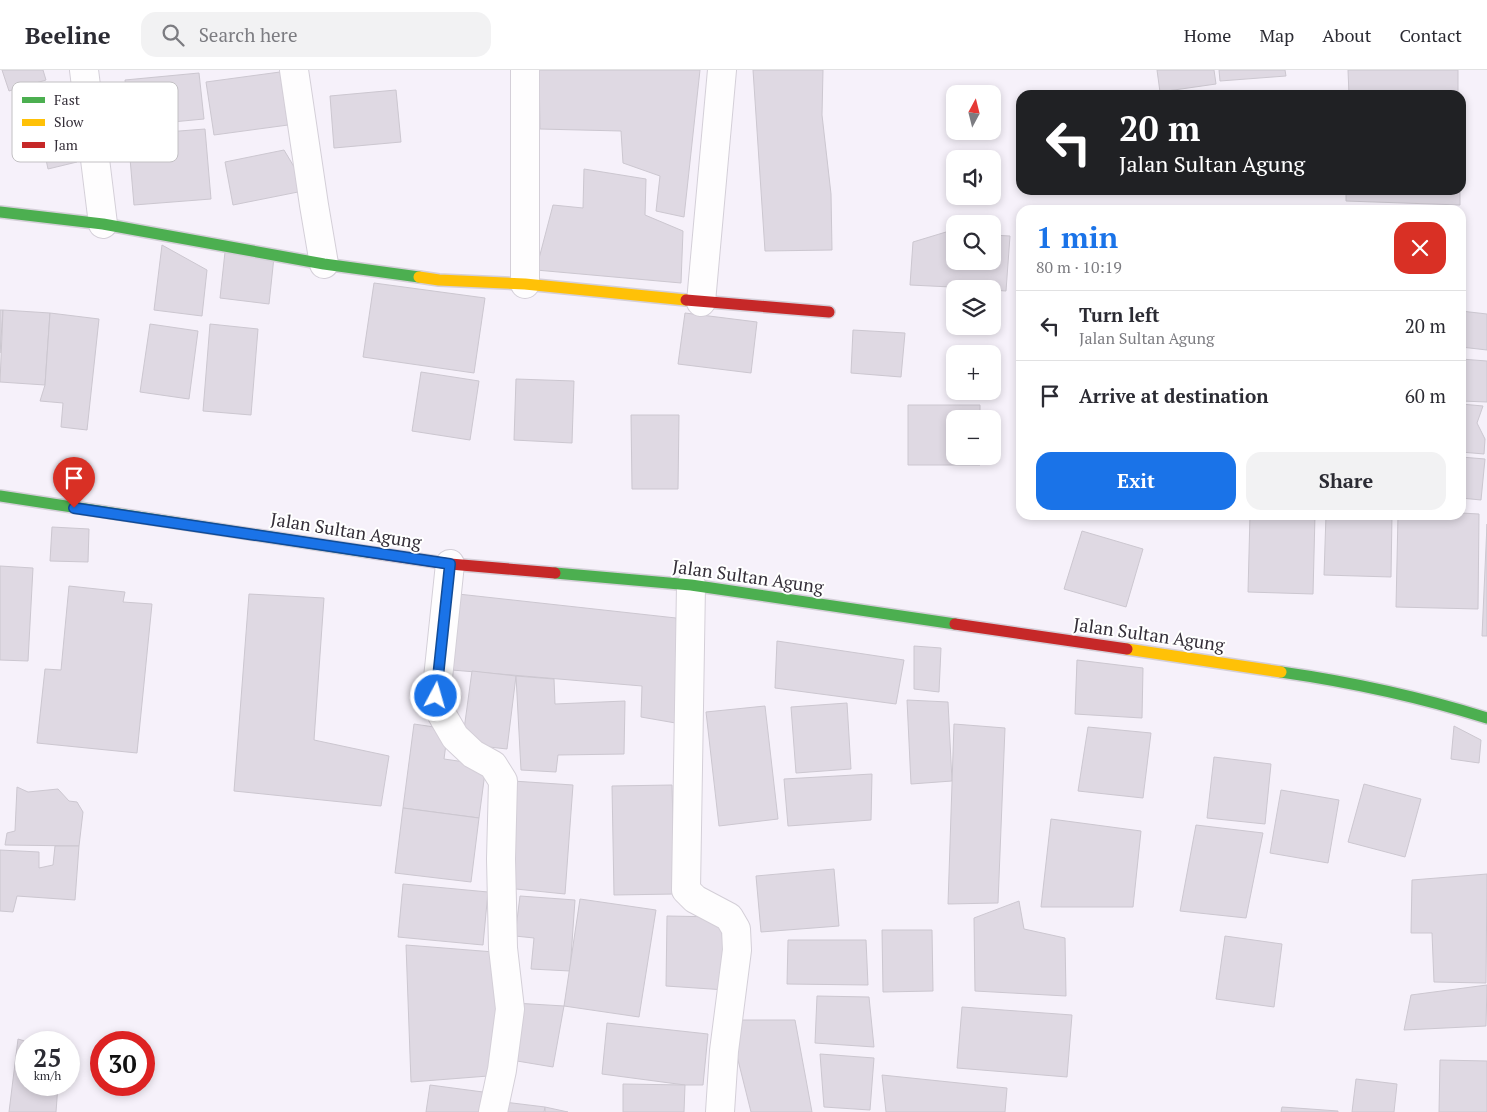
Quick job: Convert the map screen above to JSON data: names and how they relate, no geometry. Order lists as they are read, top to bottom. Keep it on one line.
{"streets":{"street":["Jalan Sultan Agung"]},"legend":["Fast","Slow","Jam"],"north":"top","page":{"header":"Beeline","search":"Search here","nav":["Home","Map","About","Contact"],"map_buttons":["+","−"],"turn":["20 m","Jalan Sultan Agung"],"heading":["1 min","80 m · 10:19"],"list":[{"name":"Turn left","note":"Jalan Sultan Agung","value":"20 m"},{"name":"Arrive at destination","value":"60 m"}],"buttons":["Exit","Share"],"speed":"25 km/h","limit":"30"}}
